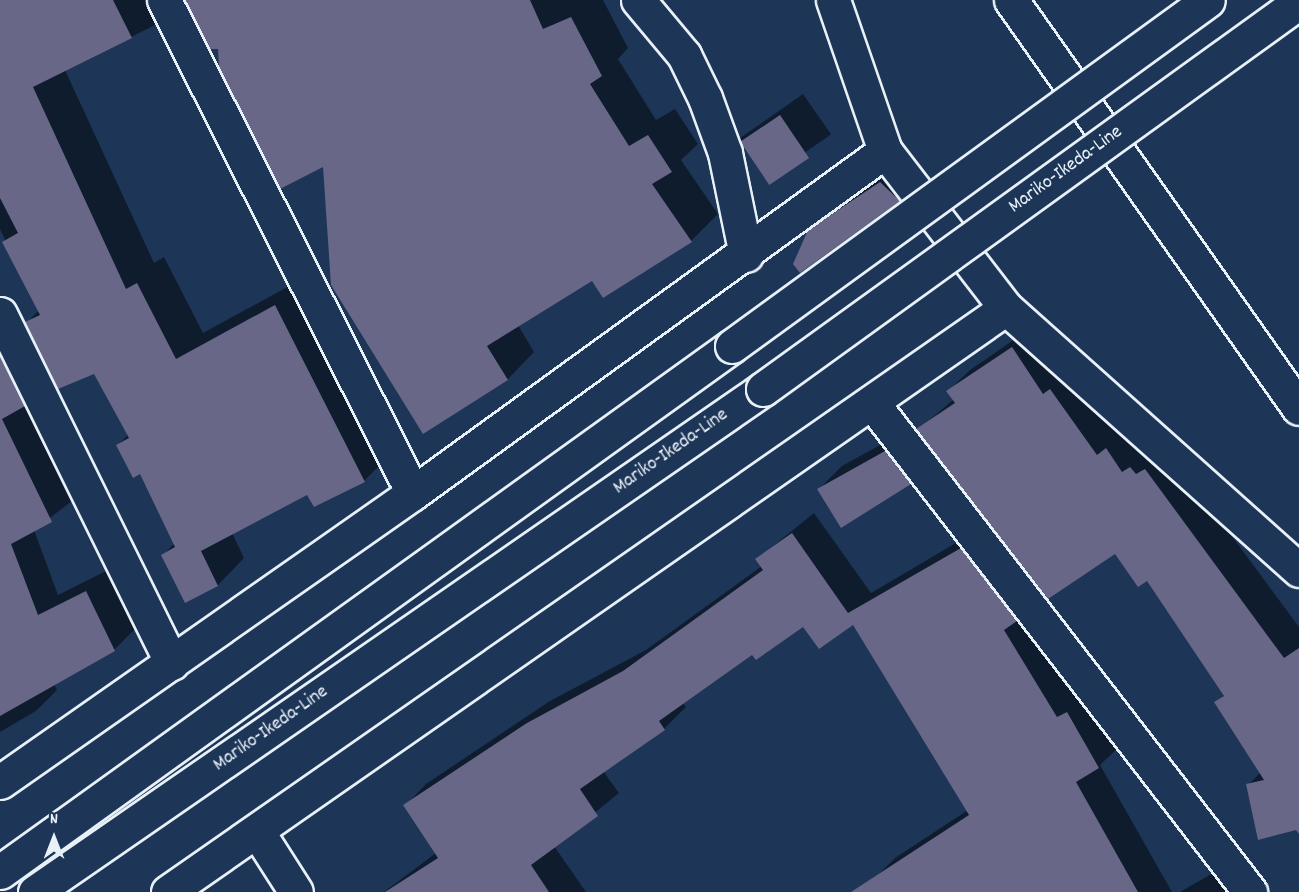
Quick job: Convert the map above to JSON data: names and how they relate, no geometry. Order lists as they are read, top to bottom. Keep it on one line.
{"streets":{"street":["Mariko-Ikeda-Line"]},"north":"top"}
